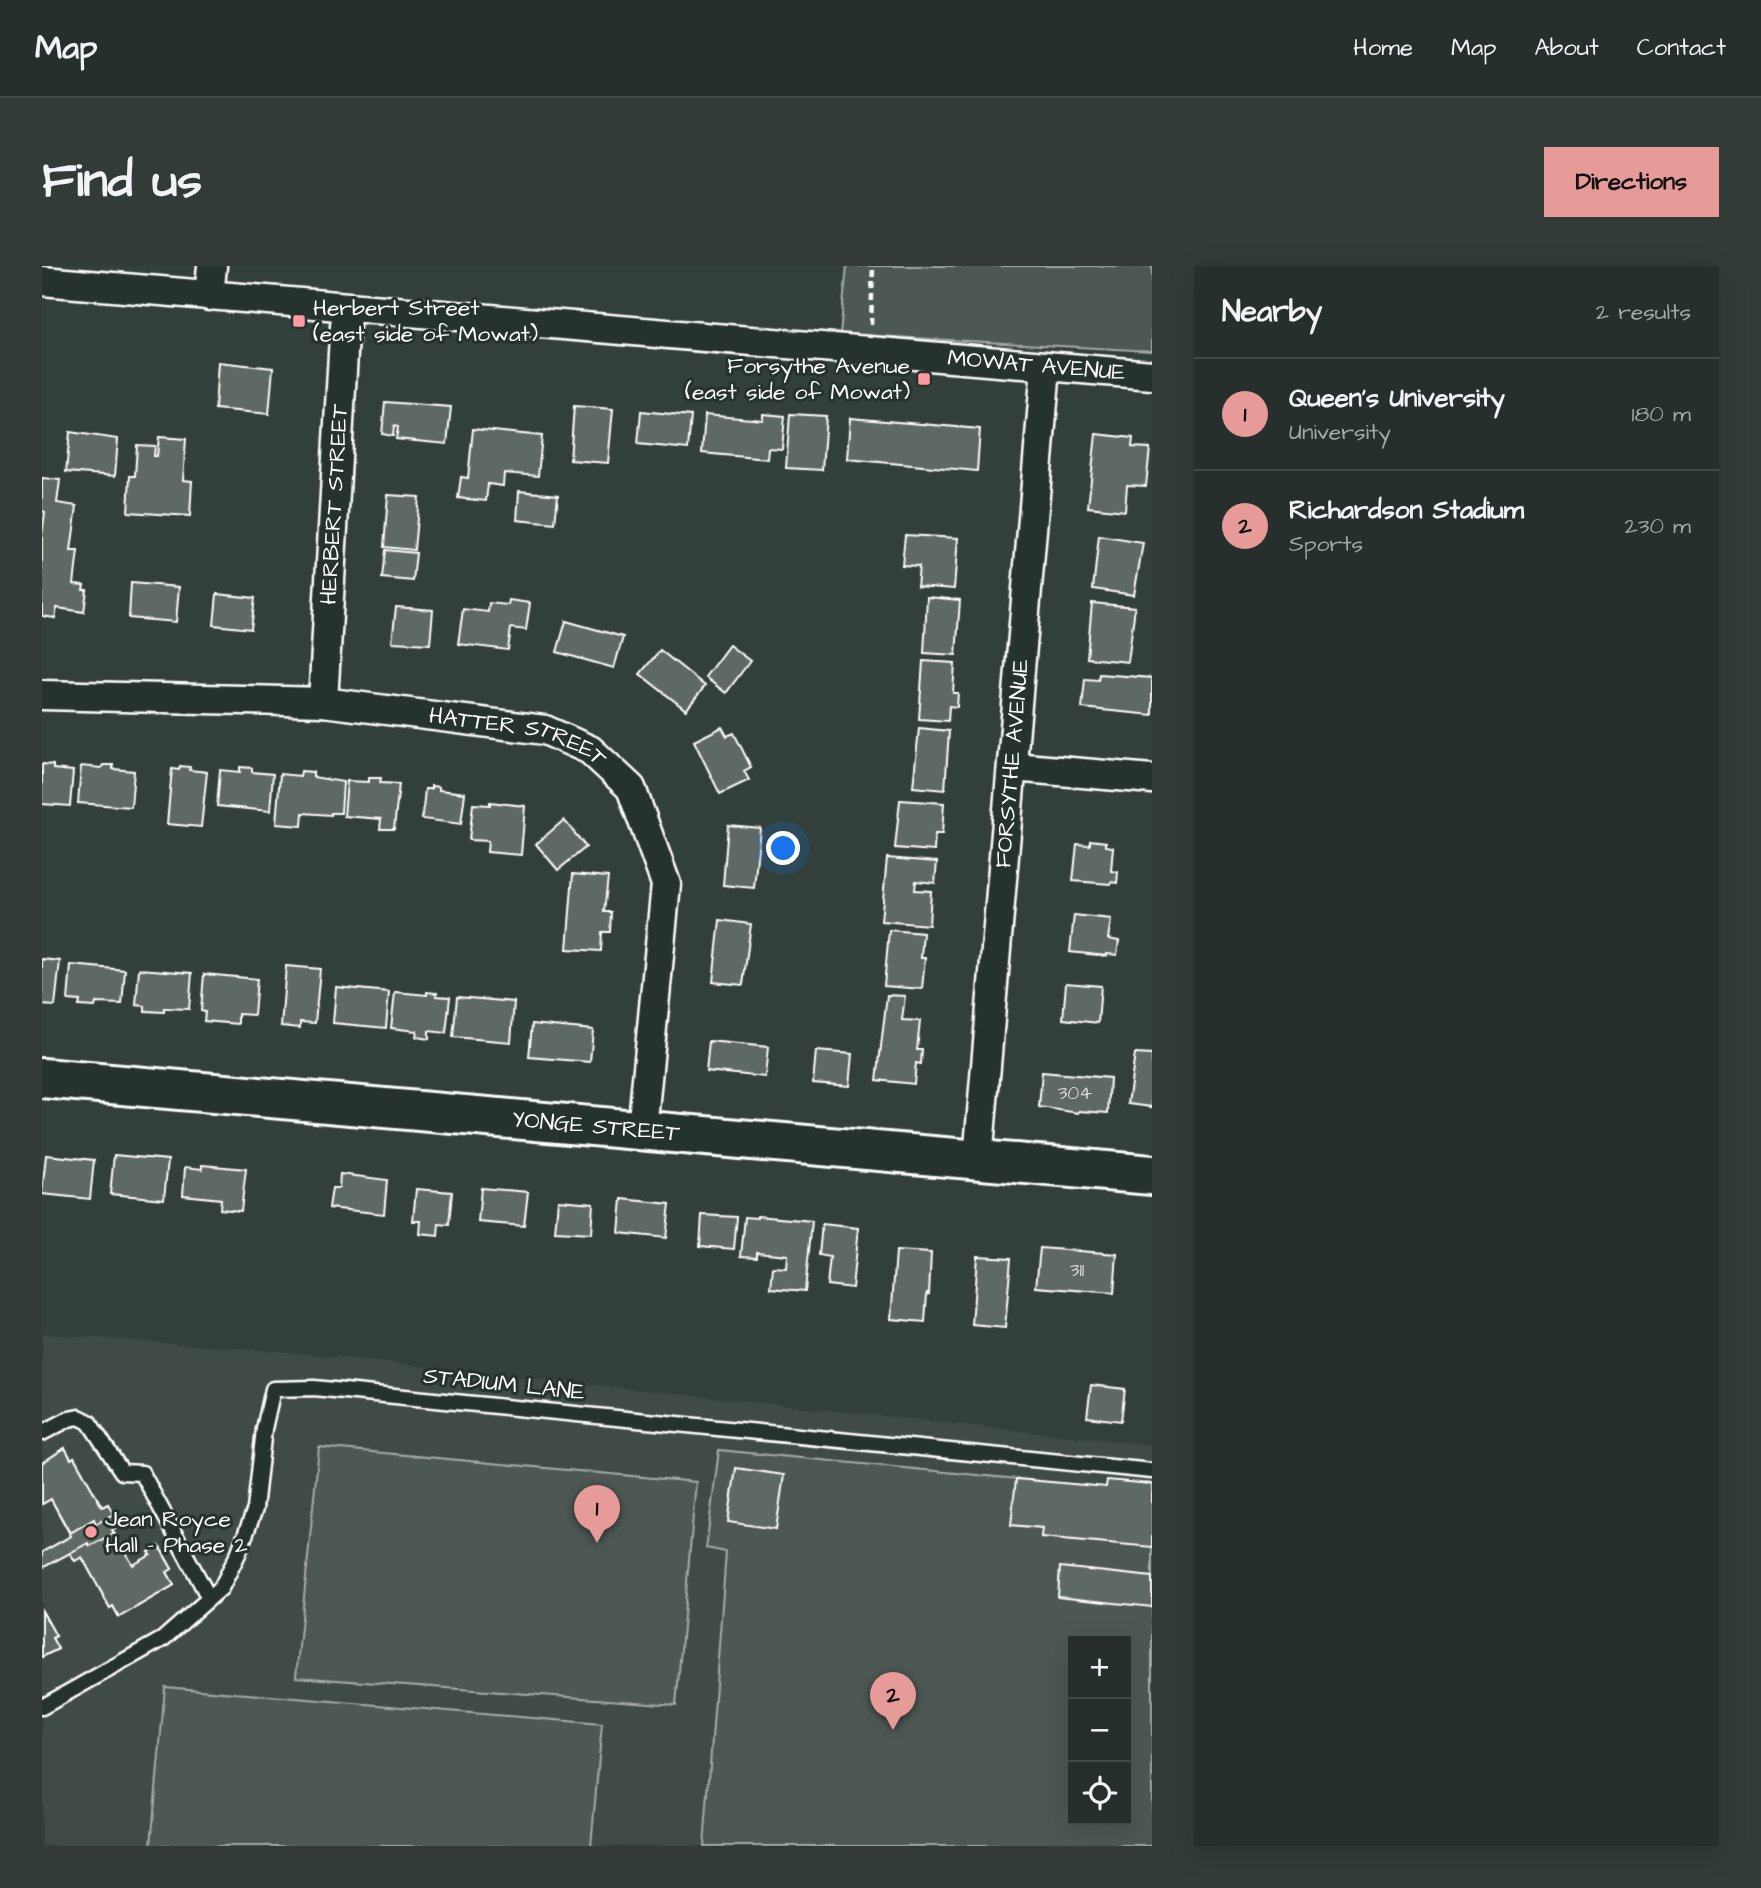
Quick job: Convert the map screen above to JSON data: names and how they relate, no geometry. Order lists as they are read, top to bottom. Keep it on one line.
{"streets":{"street":["MOWAT AVENUE","HERBERT STREET","HATTER STREET","FORSYTHE AVENUE","YONGE STREET"],"lane":["STADIUM LANE"]},"crossings":[["MOWAT AVENUE","HERBERT STREET"],["MOWAT AVENUE","FORSYTHE AVENUE"],["HERBERT STREET","HATTER STREET"],["HATTER STREET","YONGE STREET"],["FORSYTHE AVENUE","YONGE STREET"]],"places":{"transit":["Herbert Street (east side of Mowat)","Forsythe Avenue (east side of Mowat)"],"other":["Jean Royce Hall - Phase 2"]},"house_numbers":["304","311"],"page":{"header":"Map","nav":["Home","Map","About","Contact"],"buttons":"Directions","title":"Find us","heading":["Nearby","2 results"],"list":[{"mark":"1","name":"Queen's University","note":"University","value":"180 m"},{"mark":"2","name":"Richardson Stadium","note":"Sports","value":"230 m"}],"pins":["1","2"],"map_buttons":["+","−"]}}
